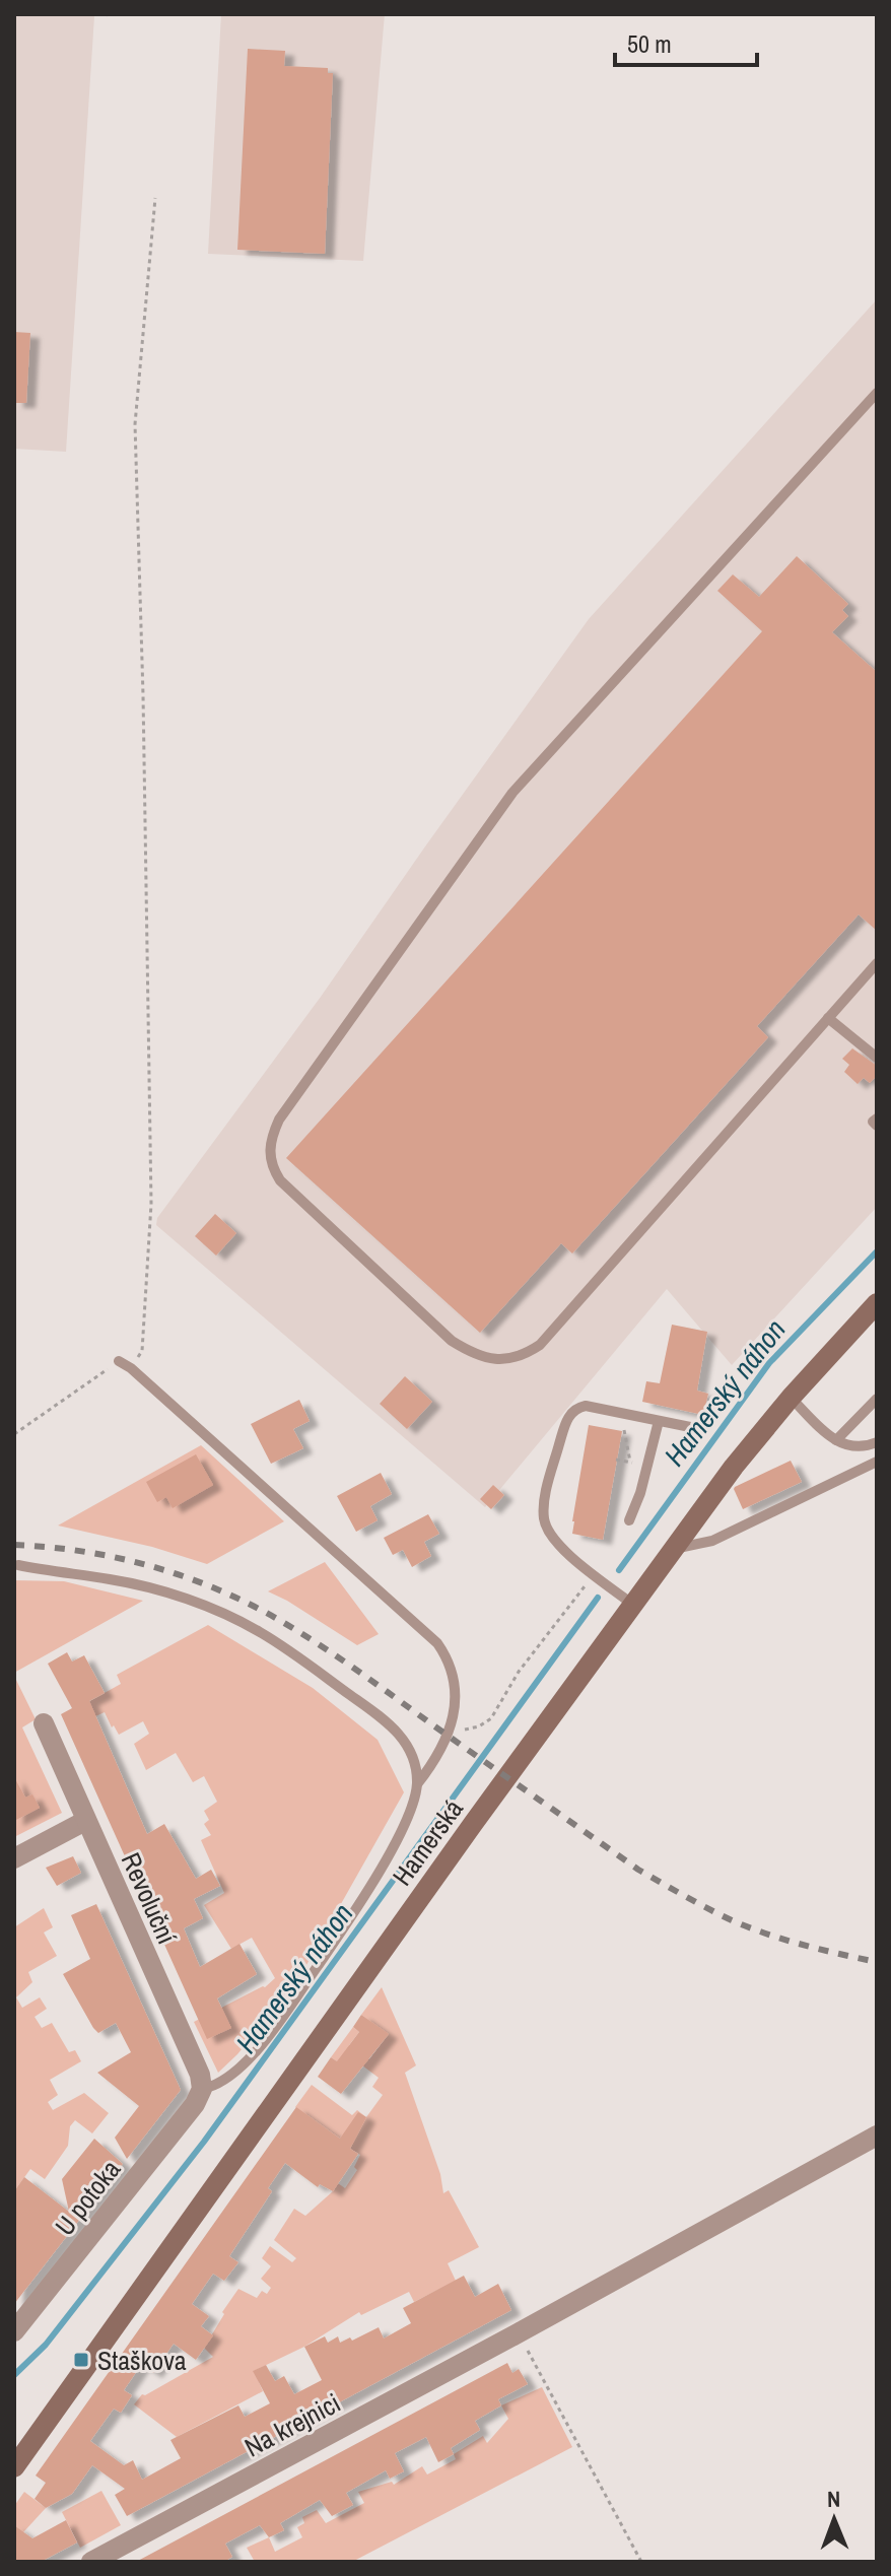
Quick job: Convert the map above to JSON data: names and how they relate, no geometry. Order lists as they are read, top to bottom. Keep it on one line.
{"streets":{"street":["Hamerská","Revoluční","U potoka","Na krejnici"]},"crossings":[["Revoluční","U potoka"]],"water":["Hamerský náhon"],"places":{"transit":["Staškova"]},"scale_bar":"50 m","north":"top"}
